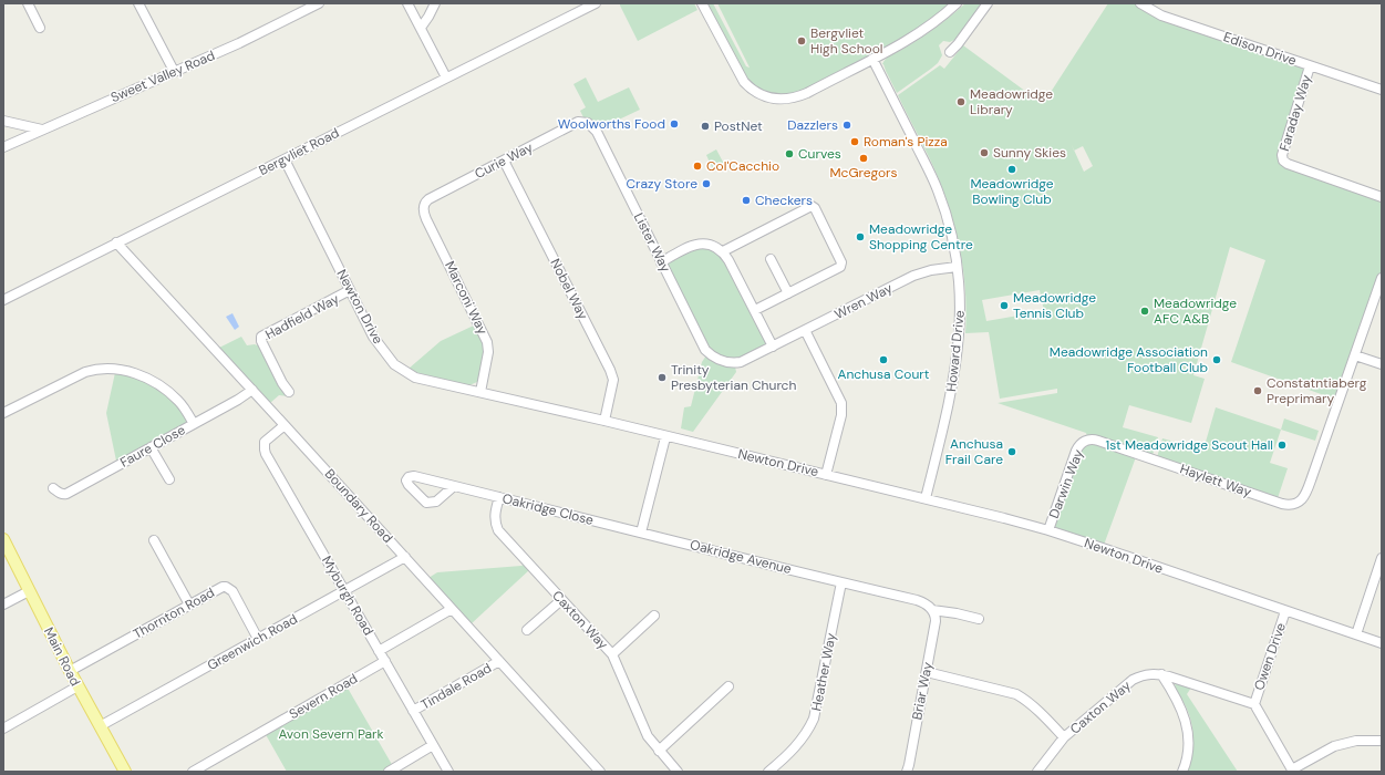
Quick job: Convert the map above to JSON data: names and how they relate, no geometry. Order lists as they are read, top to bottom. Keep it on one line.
{"streets":{"main road":["Main Road"],"street":["Edison Drive","Sweet Valley Road","Faraday Way","Bergvliet Road","Curie Way","Lister Way","Nobel Way","Marconi Way","Wren Way","Newton Drive","Hadfield Way","Howard Drive","Faure Close","Haylett Way","Darwin Way","Boundary Road","Oakridge Close","Oakridge Avenue","Myburgh Road","Thornton Road","Caxton Way","Greenwich Road","Owen Drive","Heather Way","Tindale Road","Briar Way","Severn Road"]},"crossings":[["Edison Drive","Faraday Way"],["Bergvliet Road","Newton Drive"],["Bergvliet Road","Boundary Road"],["Curie Way","Lister Way"],["Curie Way","Nobel Way"],["Curie Way","Marconi Way"],["Lister Way","Wren Way"],["Nobel Way","Newton Drive"],["Marconi Way","Newton Drive"],["Wren Way","Howard Drive"],["Newton Drive","Hadfield Way"],["Newton Drive","Howard Drive"],["Newton Drive","Darwin Way"],["Newton Drive","Owen Drive"],["Faure Close","Boundary Road"],["Haylett Way","Darwin Way"],["Boundary Road","Myburgh Road"],["Boundary Road","Greenwich Road"],["Boundary Road","Tindale Road"],["Oakridge Close","Oakridge Avenue"],["Oakridge Close","Caxton Way"],["Oakridge Avenue","Heather Way"],["Oakridge Avenue","Briar Way"],["Myburgh Road","Greenwich Road"],["Myburgh Road","Tindale Road"],["Myburgh Road","Severn Road"],["Thornton Road","Greenwich Road"],["Thornton Road","Main Road"],["Caxton Way","Owen Drive"],["Greenwich Road","Main Road"]],"parks":["Avon Severn Park"],"places":["Bergvliet High School","Meadowridge Library","Woolworths Food","Dazzlers","PostNet","Roman's Pizza","Sunny Skies","Curves","McGregors","Col'Cacchio","Meadowridge Bowling Club","Crazy Store","Checkers","Meadowridge Shopping Centre","Meadowridge Tennis Club","Meadowridge AFC A&B","Anchusa Court","Meadowridge Association Football Club","Trinity Presbyterian Church","Constatntiaberg Preprimary","1st Meadowridge Scout Hall","Anchusa Frail Care"]}
